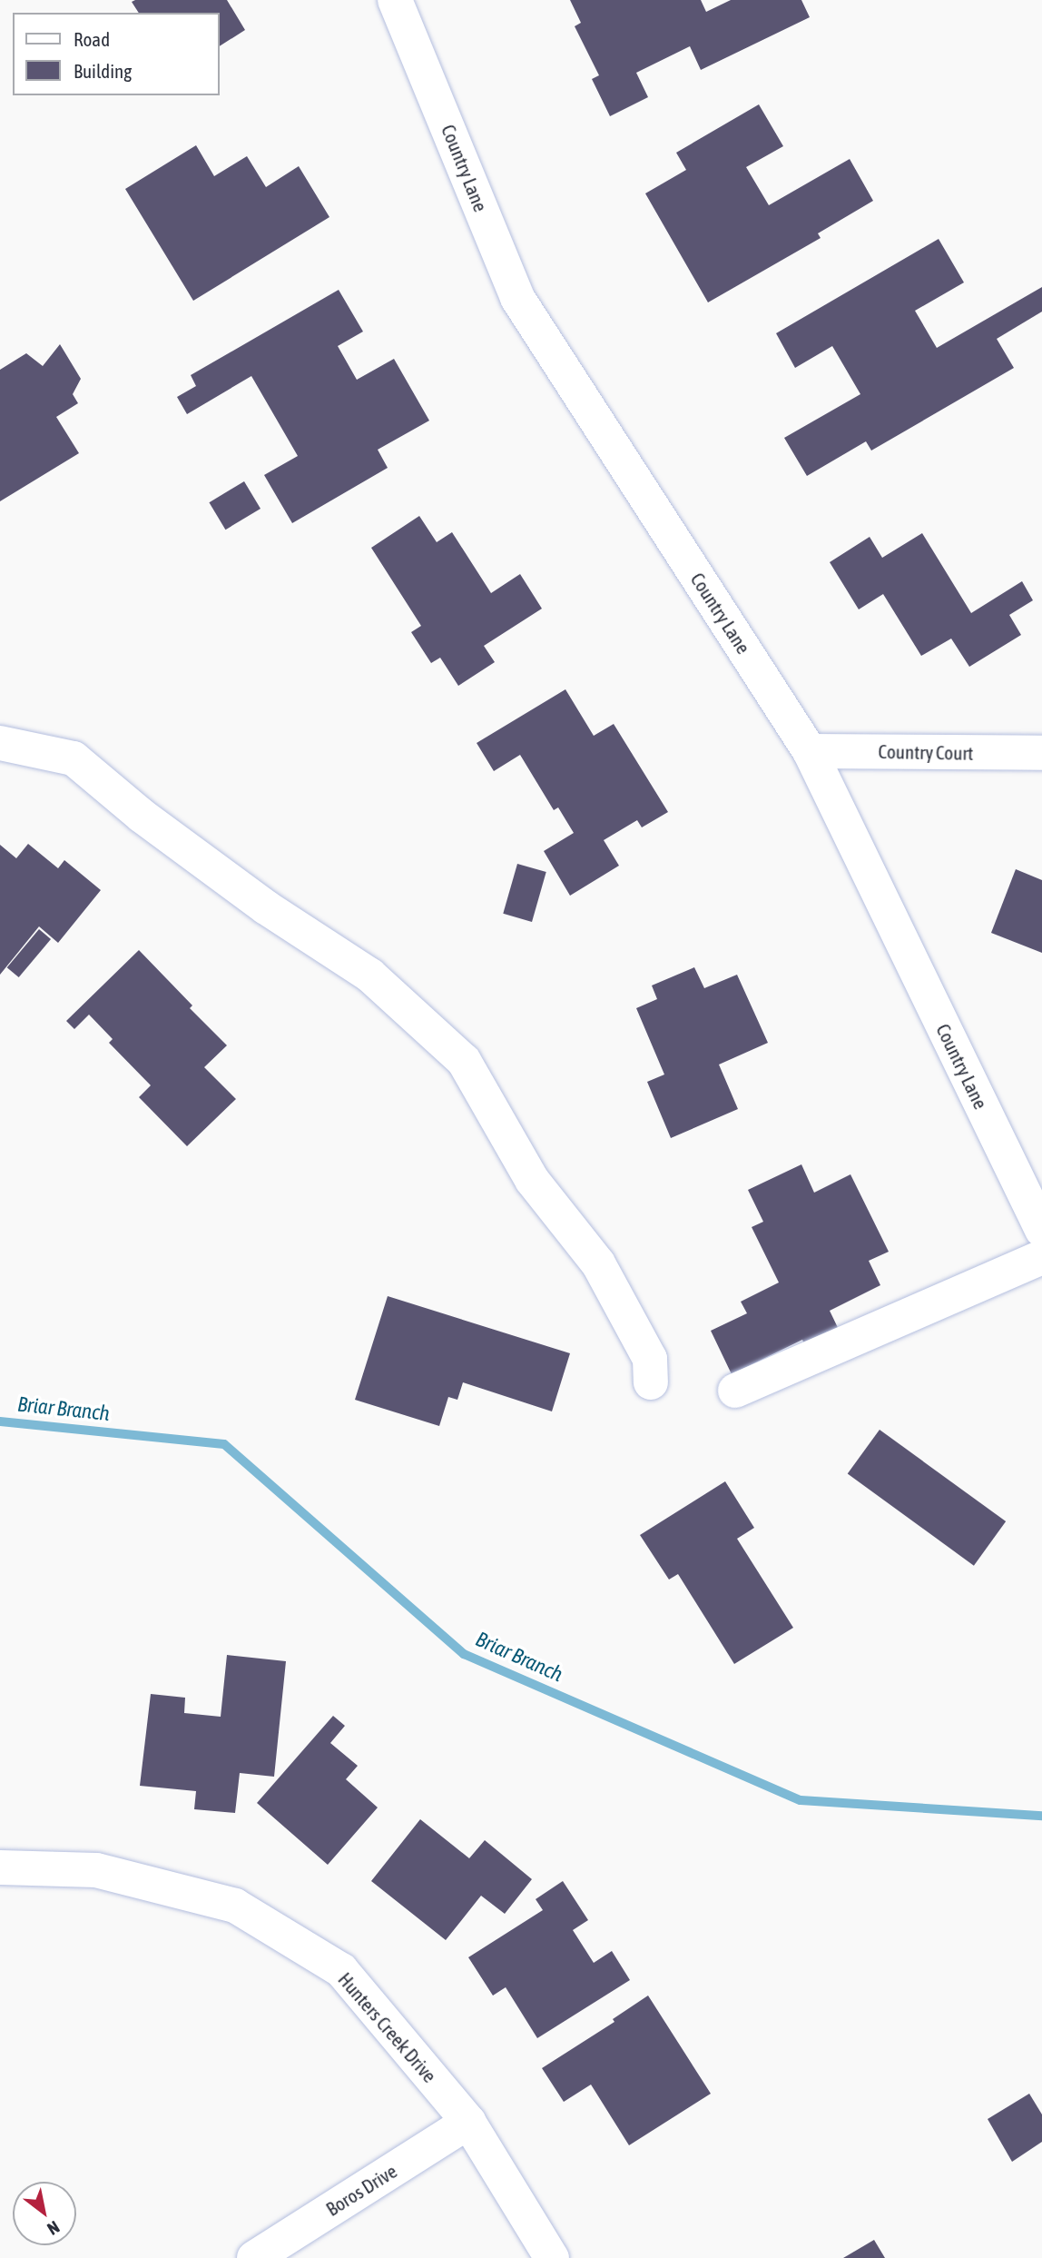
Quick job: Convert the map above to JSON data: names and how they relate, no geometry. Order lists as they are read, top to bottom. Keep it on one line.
{"streets":{"street":["Country Lane","Country Court","Hunters Creek Drive","Boros Drive"]},"crossings":[["Country Lane","Country Court"],["Hunters Creek Drive","Boros Drive"]],"water":["Briar Branch"],"legend":["Road","Building"],"north":"bottom right"}
